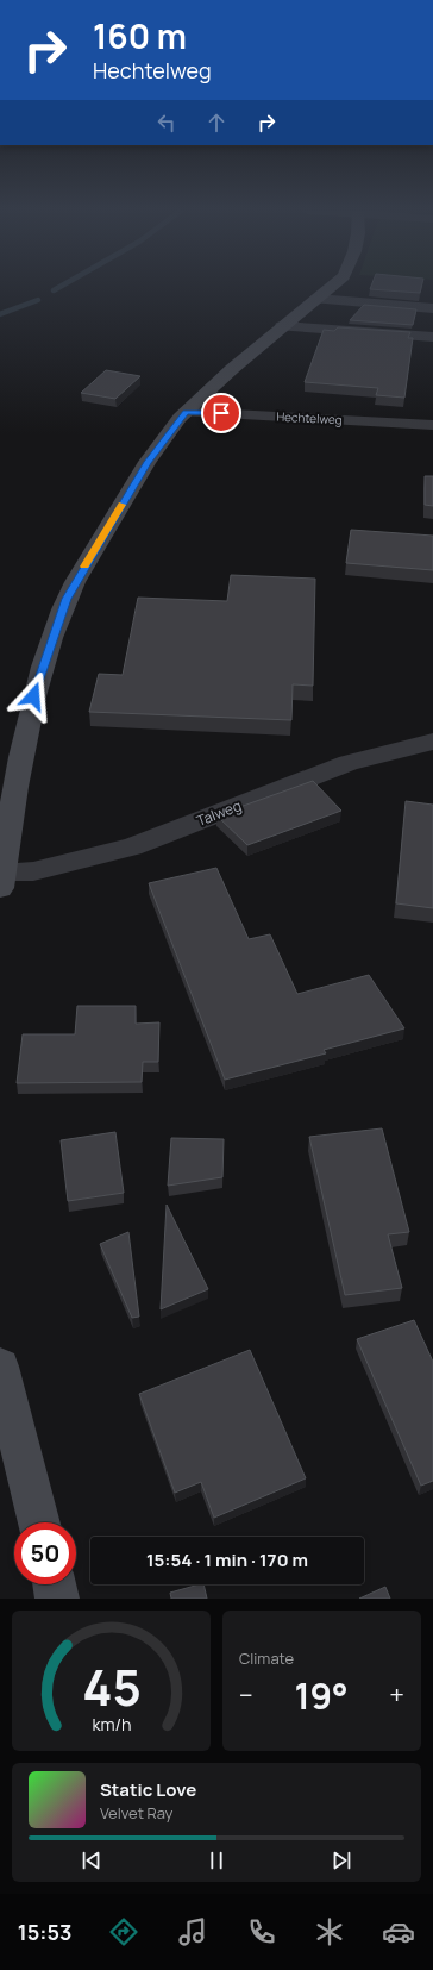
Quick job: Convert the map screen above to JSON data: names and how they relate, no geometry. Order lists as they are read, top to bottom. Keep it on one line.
{"streets":{"street":["Hechtelweg","Talweg"]},"page":{"turn":["160 m","Hechtelweg"],"limit":"50","trip":"15:54 · 1 min · 170 m","tile":"Climate","heat":["−","19°","+"],"song":["Static Love","Velvet Ray"],"tabs":"15:53","gauge":["45","km/h"]}}
